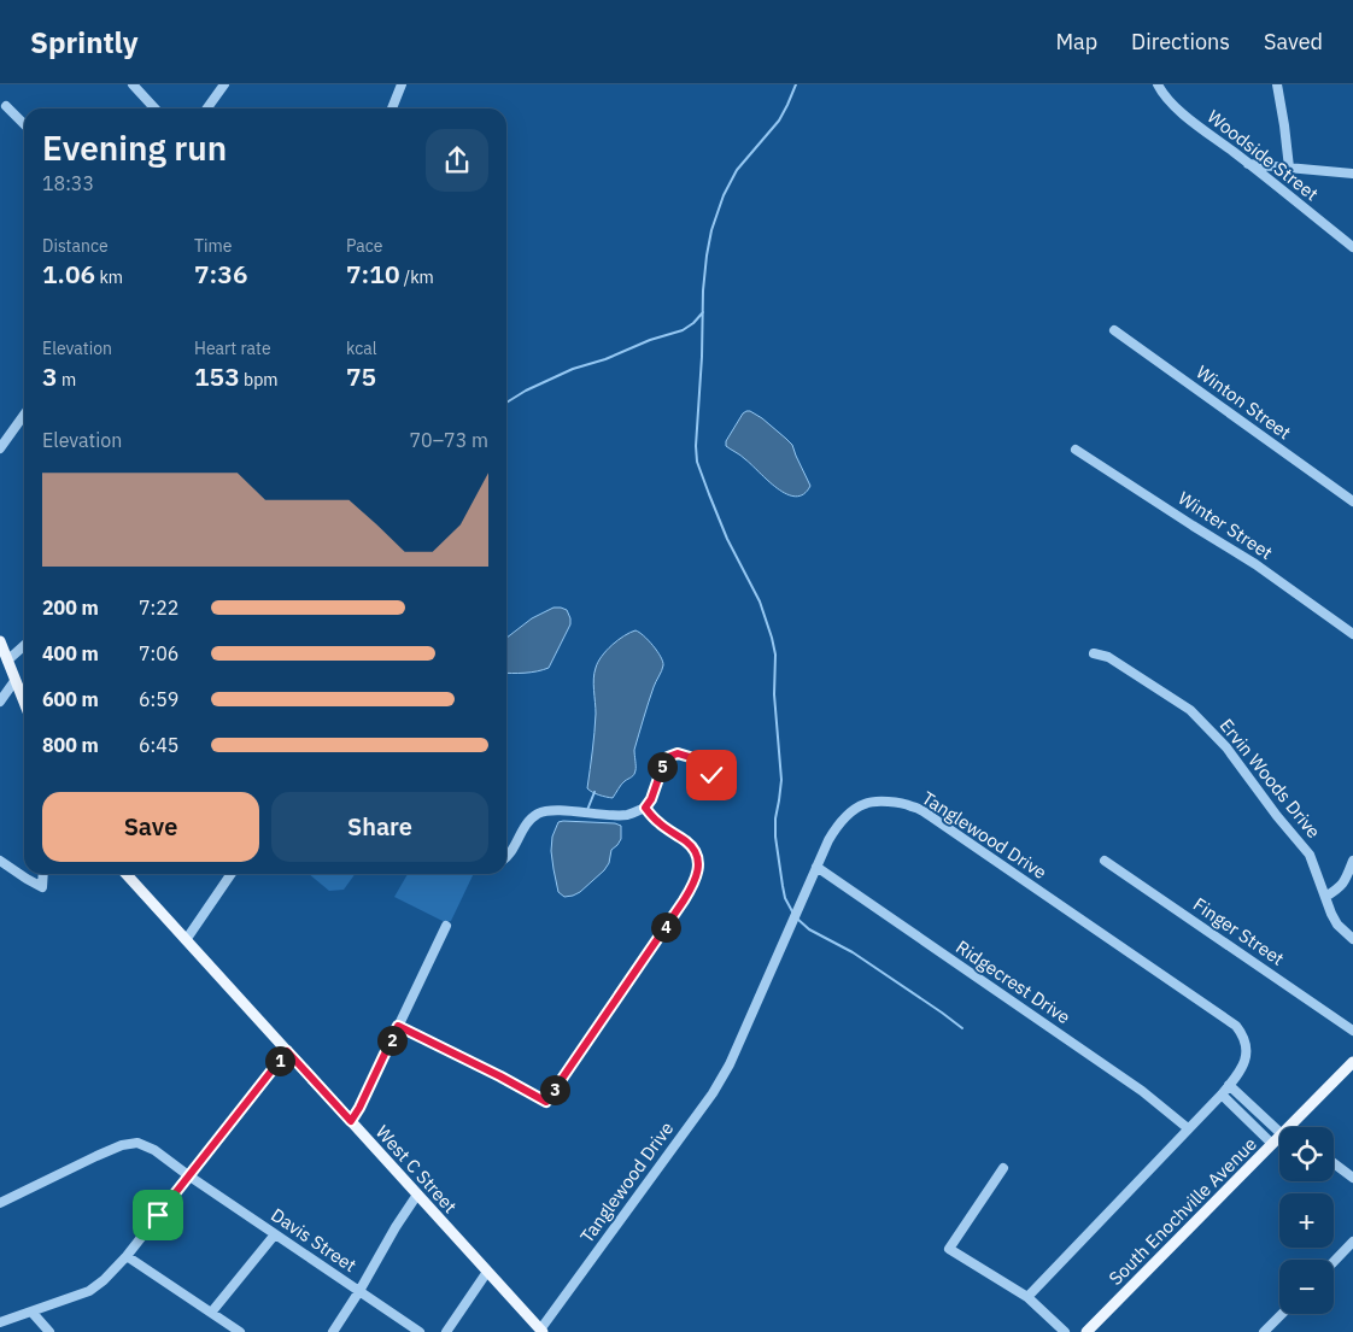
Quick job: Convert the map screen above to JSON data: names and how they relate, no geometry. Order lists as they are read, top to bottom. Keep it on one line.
{"streets":{"main road":["West C Street","South Enochville Avenue"],"street":["Woodside Street","Winton Street","Winter Street","Ervin Woods Drive","Tanglewood Drive","Finger Street","Ridgecrest Drive","Davis Street"]},"crossings":[["Tanglewood Drive","Ridgecrest Drive"],["Tanglewood Drive","West C Street"]],"page":{"header":"Sprintly","nav":["Map","Directions","Saved"],"heading":["Evening run","18:33"],"stats":[["Distance","1.06 km"],["Time","7:36"],["Pace","7:10 /km"],["Elevation","3 m"],["Heart rate","153 bpm"],["kcal","75"]],"chart":["Elevation","70–73 m"],"list":[{"name":"200 m","note":"7:22"},{"name":"400 m","note":"7:06"},{"name":"600 m","note":"6:59"},{"name":"800 m","note":"6:45"}],"pins":["5","4","2","1","3"],"buttons":["Save","Share"],"map_buttons":["+","−"]}}
